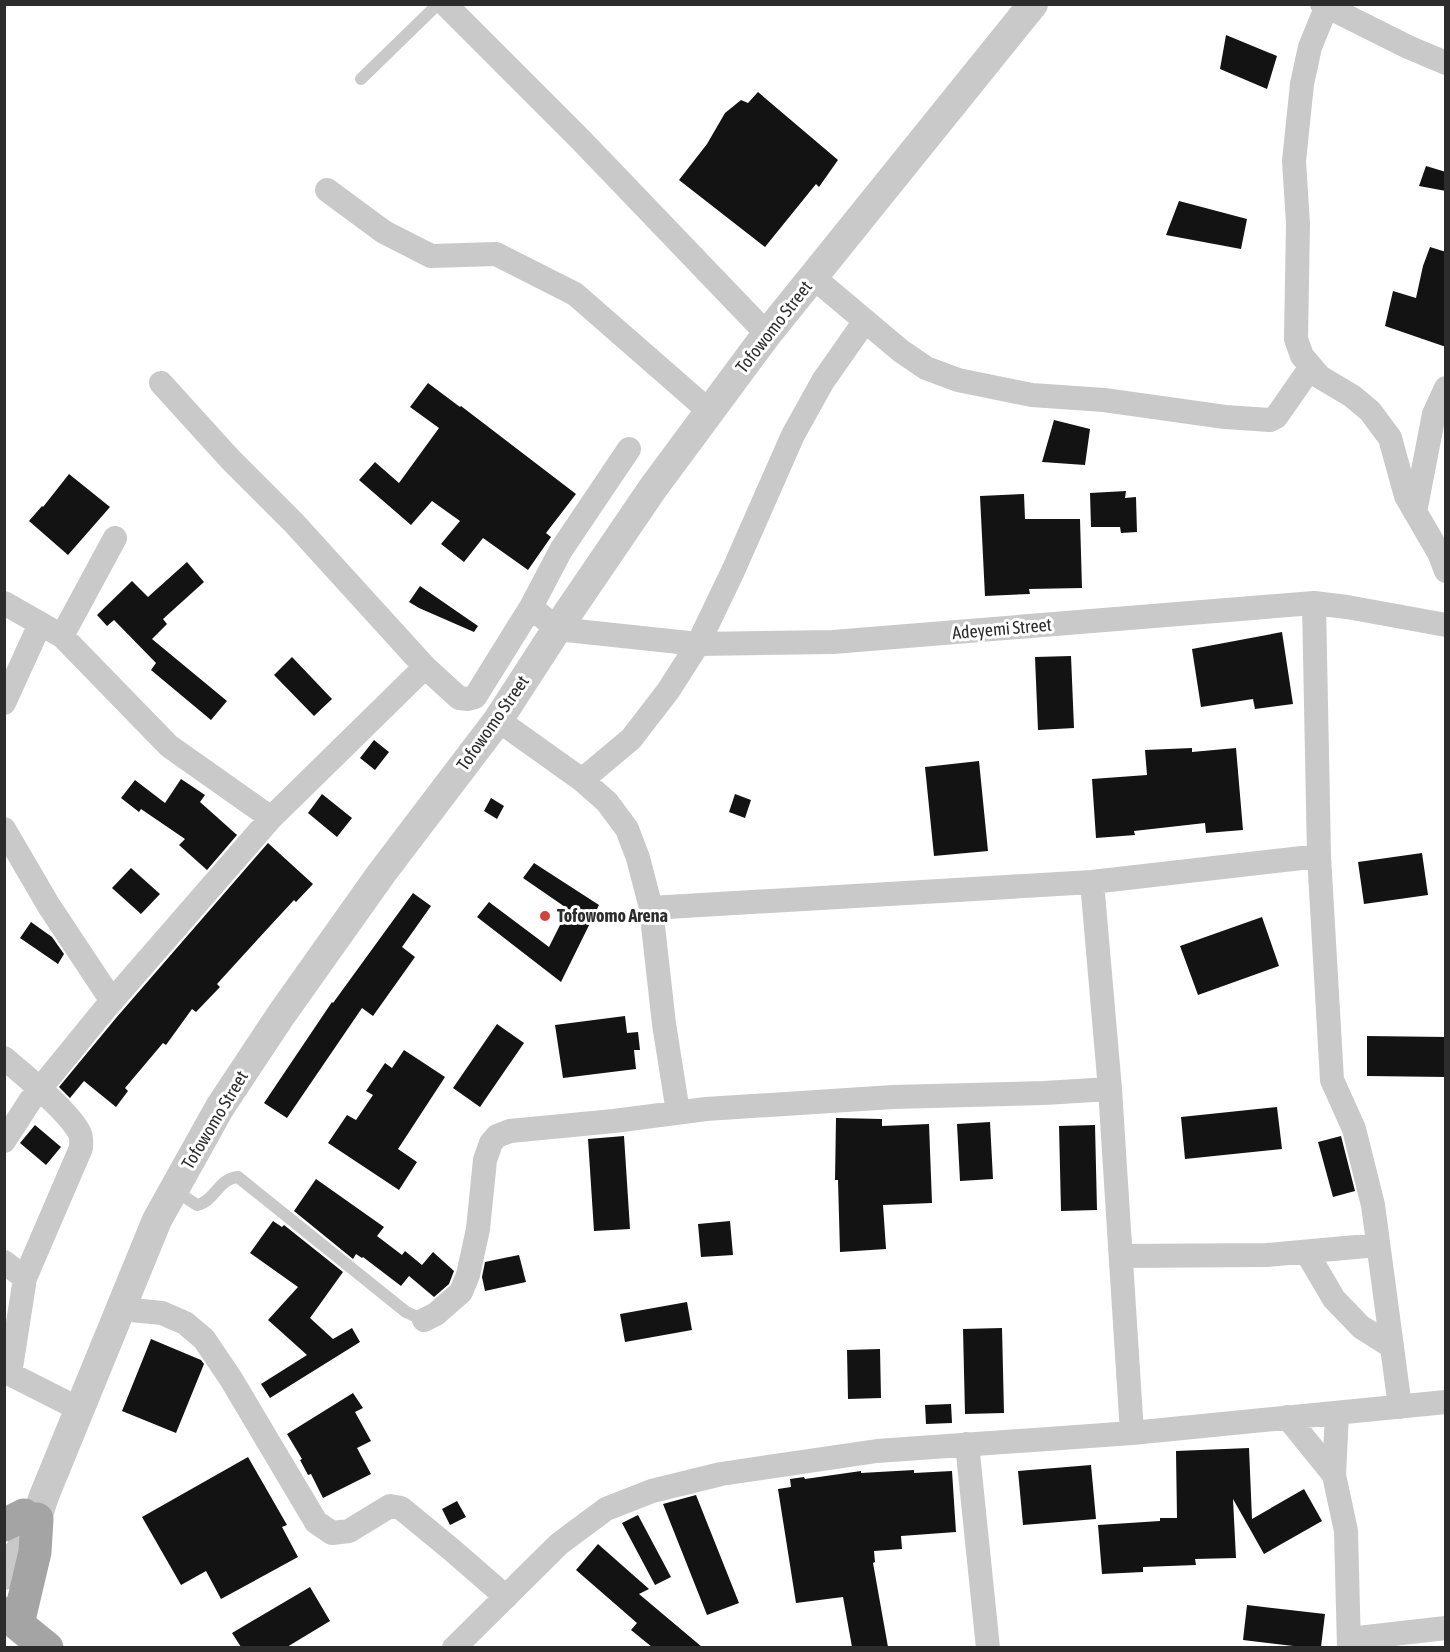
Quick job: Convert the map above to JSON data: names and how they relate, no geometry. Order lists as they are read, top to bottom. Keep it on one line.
{"streets":{"street":["Tofowomo Street","Adeyemi Street"]},"crossings":[["Tofowomo Street","Adeyemi Street"]],"places":["Tofowomo Arena"]}
